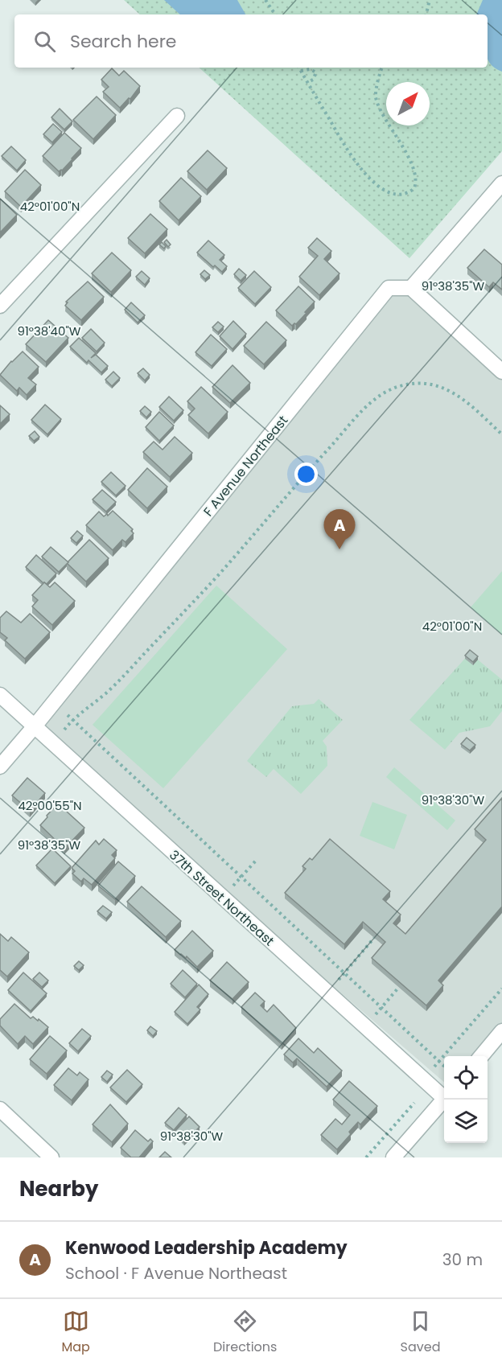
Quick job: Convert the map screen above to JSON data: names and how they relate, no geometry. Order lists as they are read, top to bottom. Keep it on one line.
{"streets":{"street":["F Avenue Northeast","37th Street Northeast"]},"crossings":[["F Avenue Northeast","37th Street Northeast"]],"north":"top right","page":{"search":"Search here","pins":"A","heading":"Nearby","list":[{"mark":"A","name":"Kenwood Leadership Academy","note":"School · F Avenue Northeast","value":"30 m"}],"nav":["Map","Directions","Saved"]},"coordinates":["42°01'00\"N","91°38'35\"W","91°38'40\"W","91°38'30\"W","42°00'55\"N"]}
